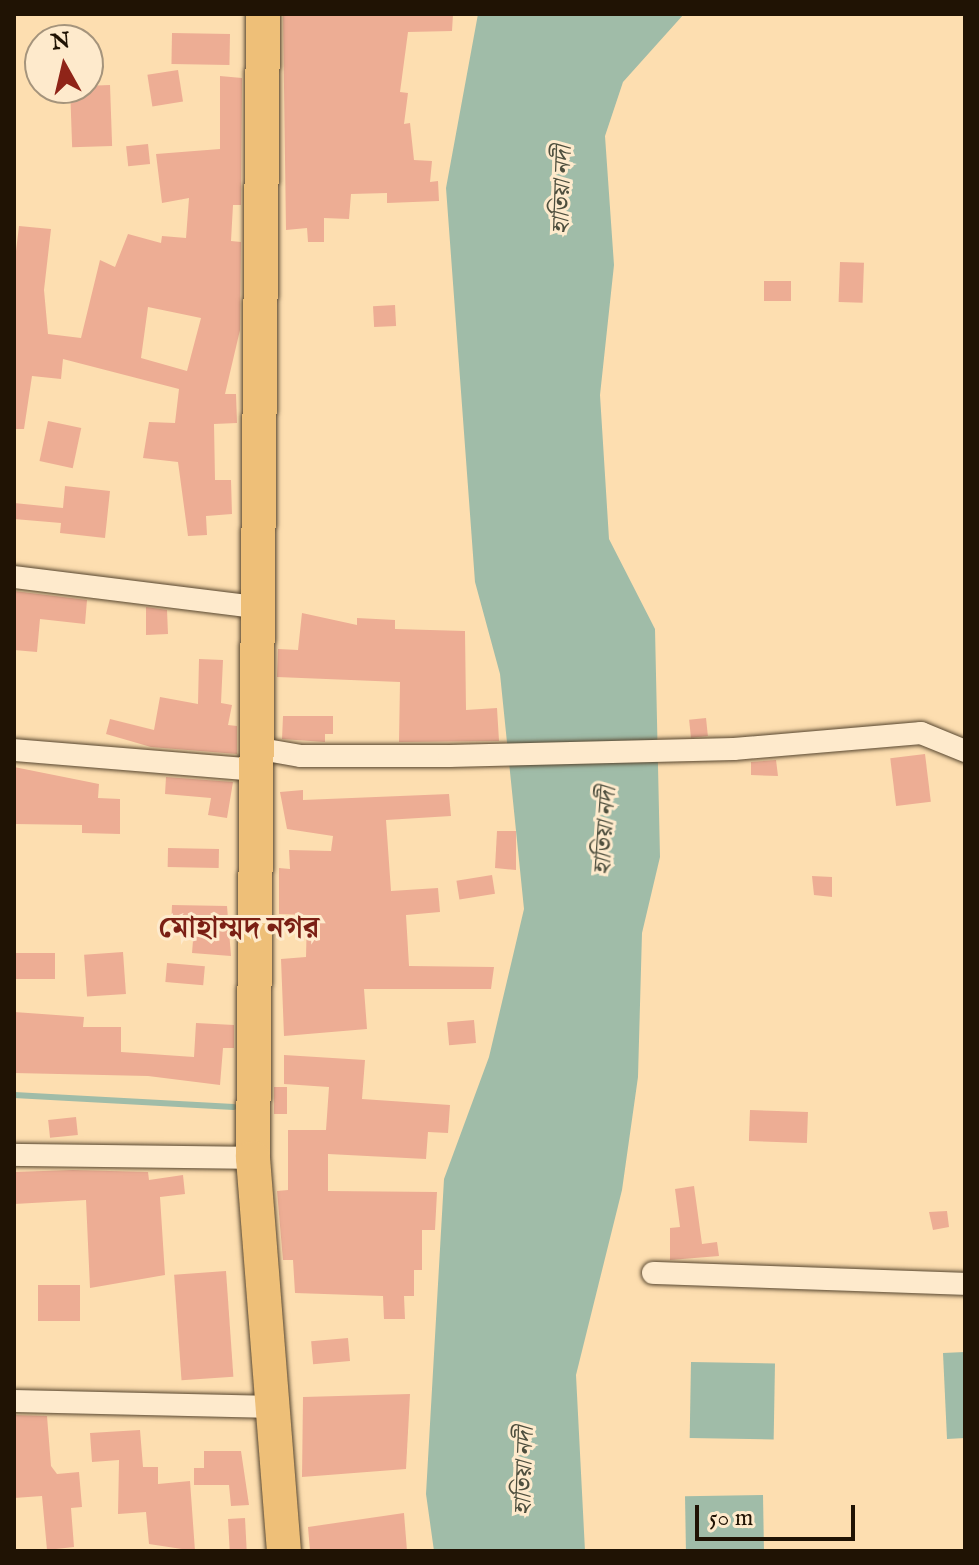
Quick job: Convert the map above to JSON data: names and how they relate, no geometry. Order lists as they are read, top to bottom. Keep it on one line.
{"districts":["মোহাম্মদ নগর"],"water":["হাতিয়া নদী"],"scale_bar":"50 m","north":"top"}
